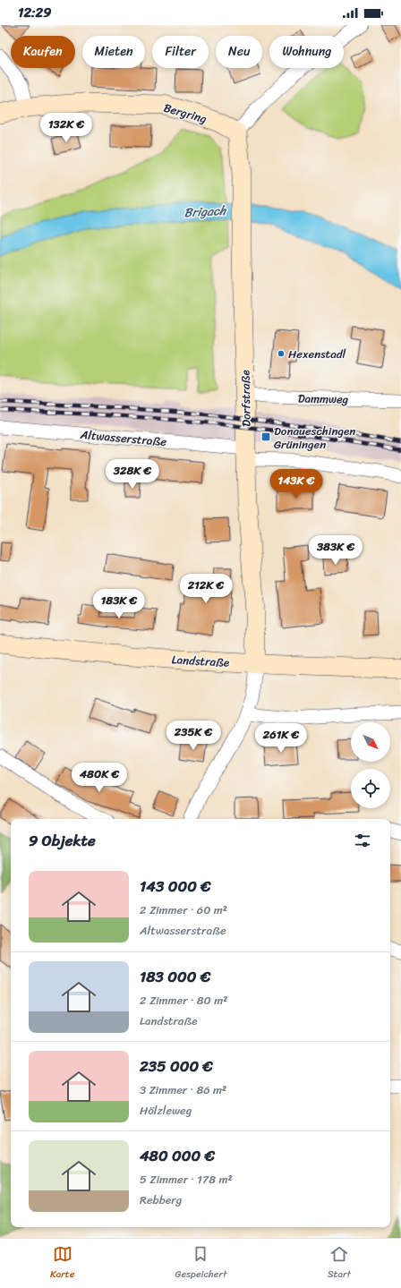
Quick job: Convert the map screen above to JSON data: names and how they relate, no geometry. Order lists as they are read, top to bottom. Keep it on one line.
{"streets":{"street":["Bergring","Dorfstraße","Dammweg","Altwasserstraße","Landstraße"]},"crossings":[["Bergring","Dorfstraße"],["Dorfstraße","Dammweg"],["Dorfstraße","Altwasserstraße"],["Dorfstraße","Landstraße"]],"water":["Brigach"],"places":{"other":["Hexenstadl"],"transit":["Donaueschingen Grüningen"]},"north":"bottom right","page":{"status":"12:29","chip":["Kaufen","Mieten","Filter","Neu","Wohnung"],"price":["132K €","328K €","143K €","383K €","212K €","183K €","235K €","261K €","480K €"],"heading":"9 Objekte","list":[{"name":"143 000 €","note":"2 Zimmer · 60 m² · Altwasserstraße"},{"name":"183 000 €","note":"2 Zimmer · 80 m² · Landstraße"},{"name":"235 000 €","note":"3 Zimmer · 86 m² · Hölzleweg"},{"name":"480 000 €","note":"5 Zimmer · 178 m² · Rebberg"}],"tabs":["Karte","Gespeichert","Start"]}}
